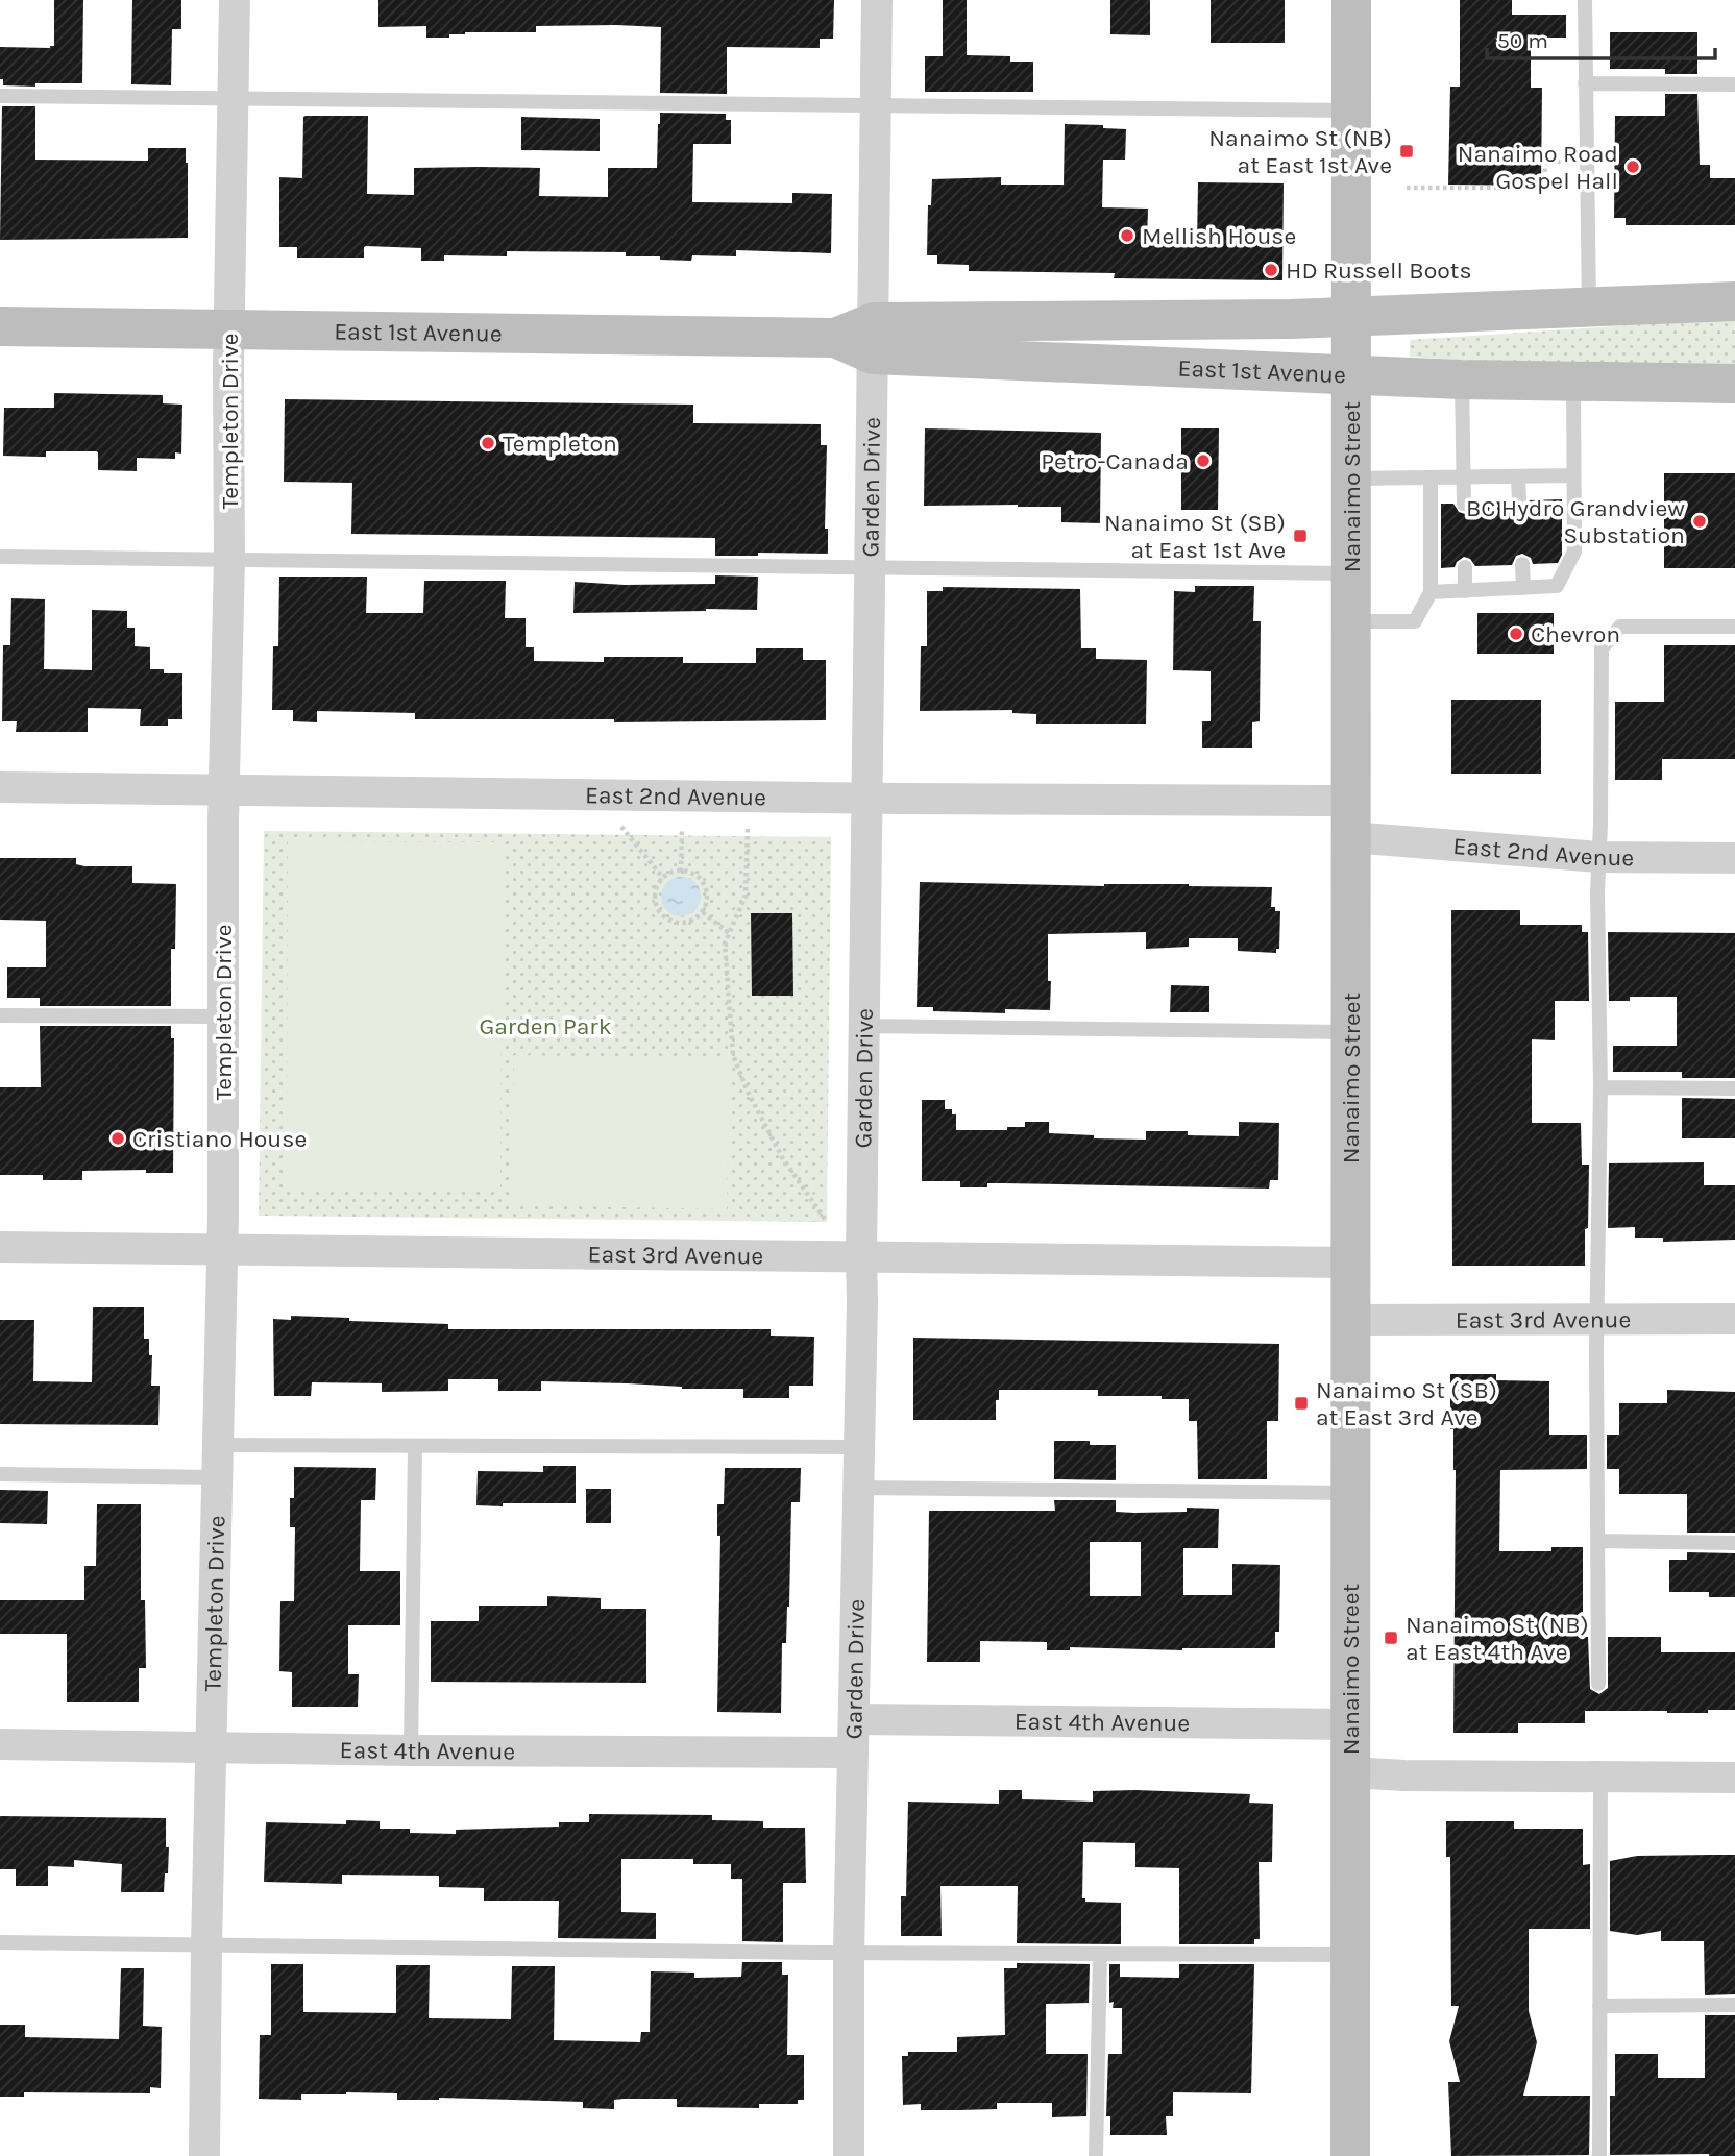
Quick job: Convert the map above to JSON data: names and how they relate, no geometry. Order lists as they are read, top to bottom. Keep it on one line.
{"streets":{"main road":["East 1st Avenue","Nanaimo Street"],"street":["Templeton Drive","Garden Drive","East 2nd Avenue","East 3rd Avenue","East 4th Avenue"]},"crossings":[["East 1st Avenue","Templeton Drive"],["East 1st Avenue","Garden Drive"],["East 1st Avenue","Nanaimo Street"],["Templeton Drive","East 2nd Avenue"],["Templeton Drive","East 3rd Avenue"],["Templeton Drive","East 4th Avenue"],["Garden Drive","East 2nd Avenue"],["Garden Drive","East 3rd Avenue"],["Garden Drive","East 4th Avenue"],["Nanaimo Street","East 2nd Avenue"],["Nanaimo Street","East 3rd Avenue"],["Nanaimo Street","East 4th Avenue"]],"parks":["Garden Park"],"places":{"transit":["Nanaimo St (NB) at East 1st Ave","Nanaimo St (SB) at East 1st Ave","Nanaimo St (SB) at East 3rd Ave","Nanaimo St (NB) at East 4th Ave"],"other":["Nanaimo Road Gospel Hall","Mellish House","HD Russell Boots","Templeton","Petro-Canada","BC Hydro Grandview Substation","Chevron","Cristiano House"]},"scale_bar":"50 m"}
